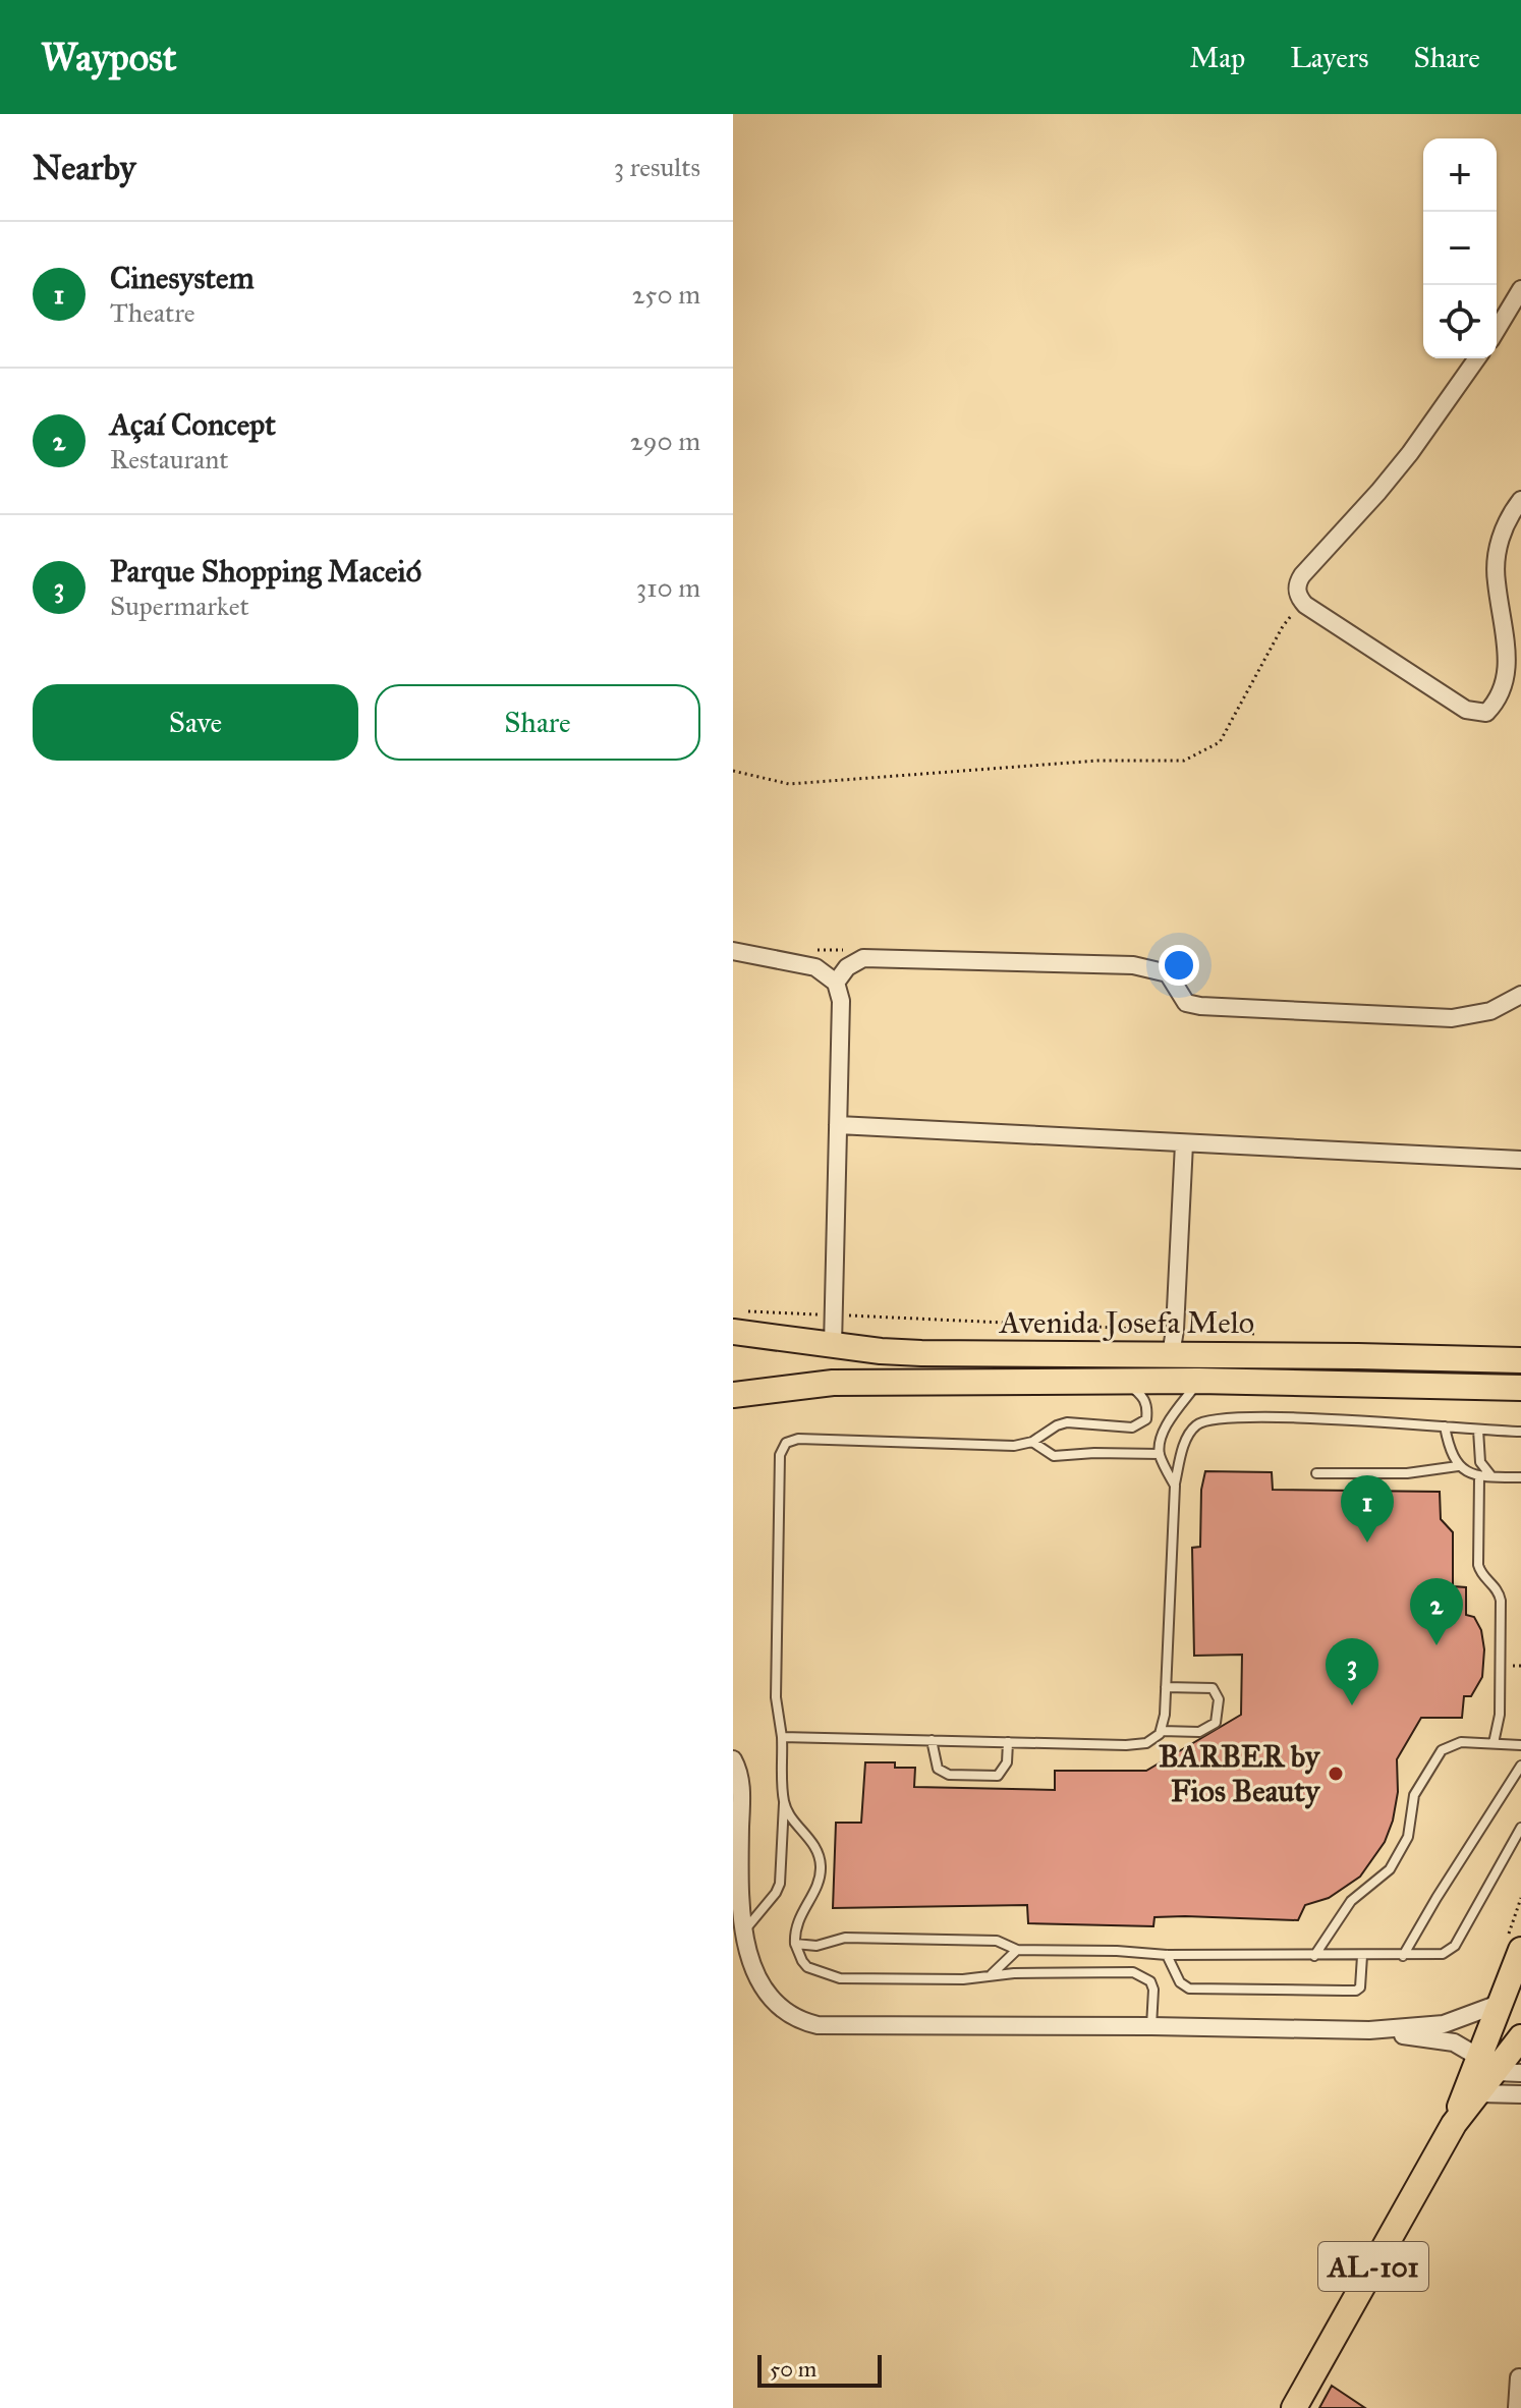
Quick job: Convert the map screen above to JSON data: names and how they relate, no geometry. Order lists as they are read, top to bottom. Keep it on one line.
{"streets":{"main road":["Avenida Josefa Melo","AL-101"]},"places":["BARBER by Fios Beauty"],"scale_bar":"50 m","page":{"header":"Waypost","nav":["Map","Layers","Share"],"heading":["Nearby","3 results"],"map_buttons":["+","−"],"list":[{"mark":"1","name":"Cinesystem","note":"Theatre","value":"250 m"},{"mark":"2","name":"Açaí Concept","note":"Restaurant","value":"290 m"},{"mark":"3","name":"Parque Shopping Maceió","note":"Supermarket","value":"310 m"}],"buttons":["Save","Share"],"pins":["1","2","3"],"scale":"50 m"}}
